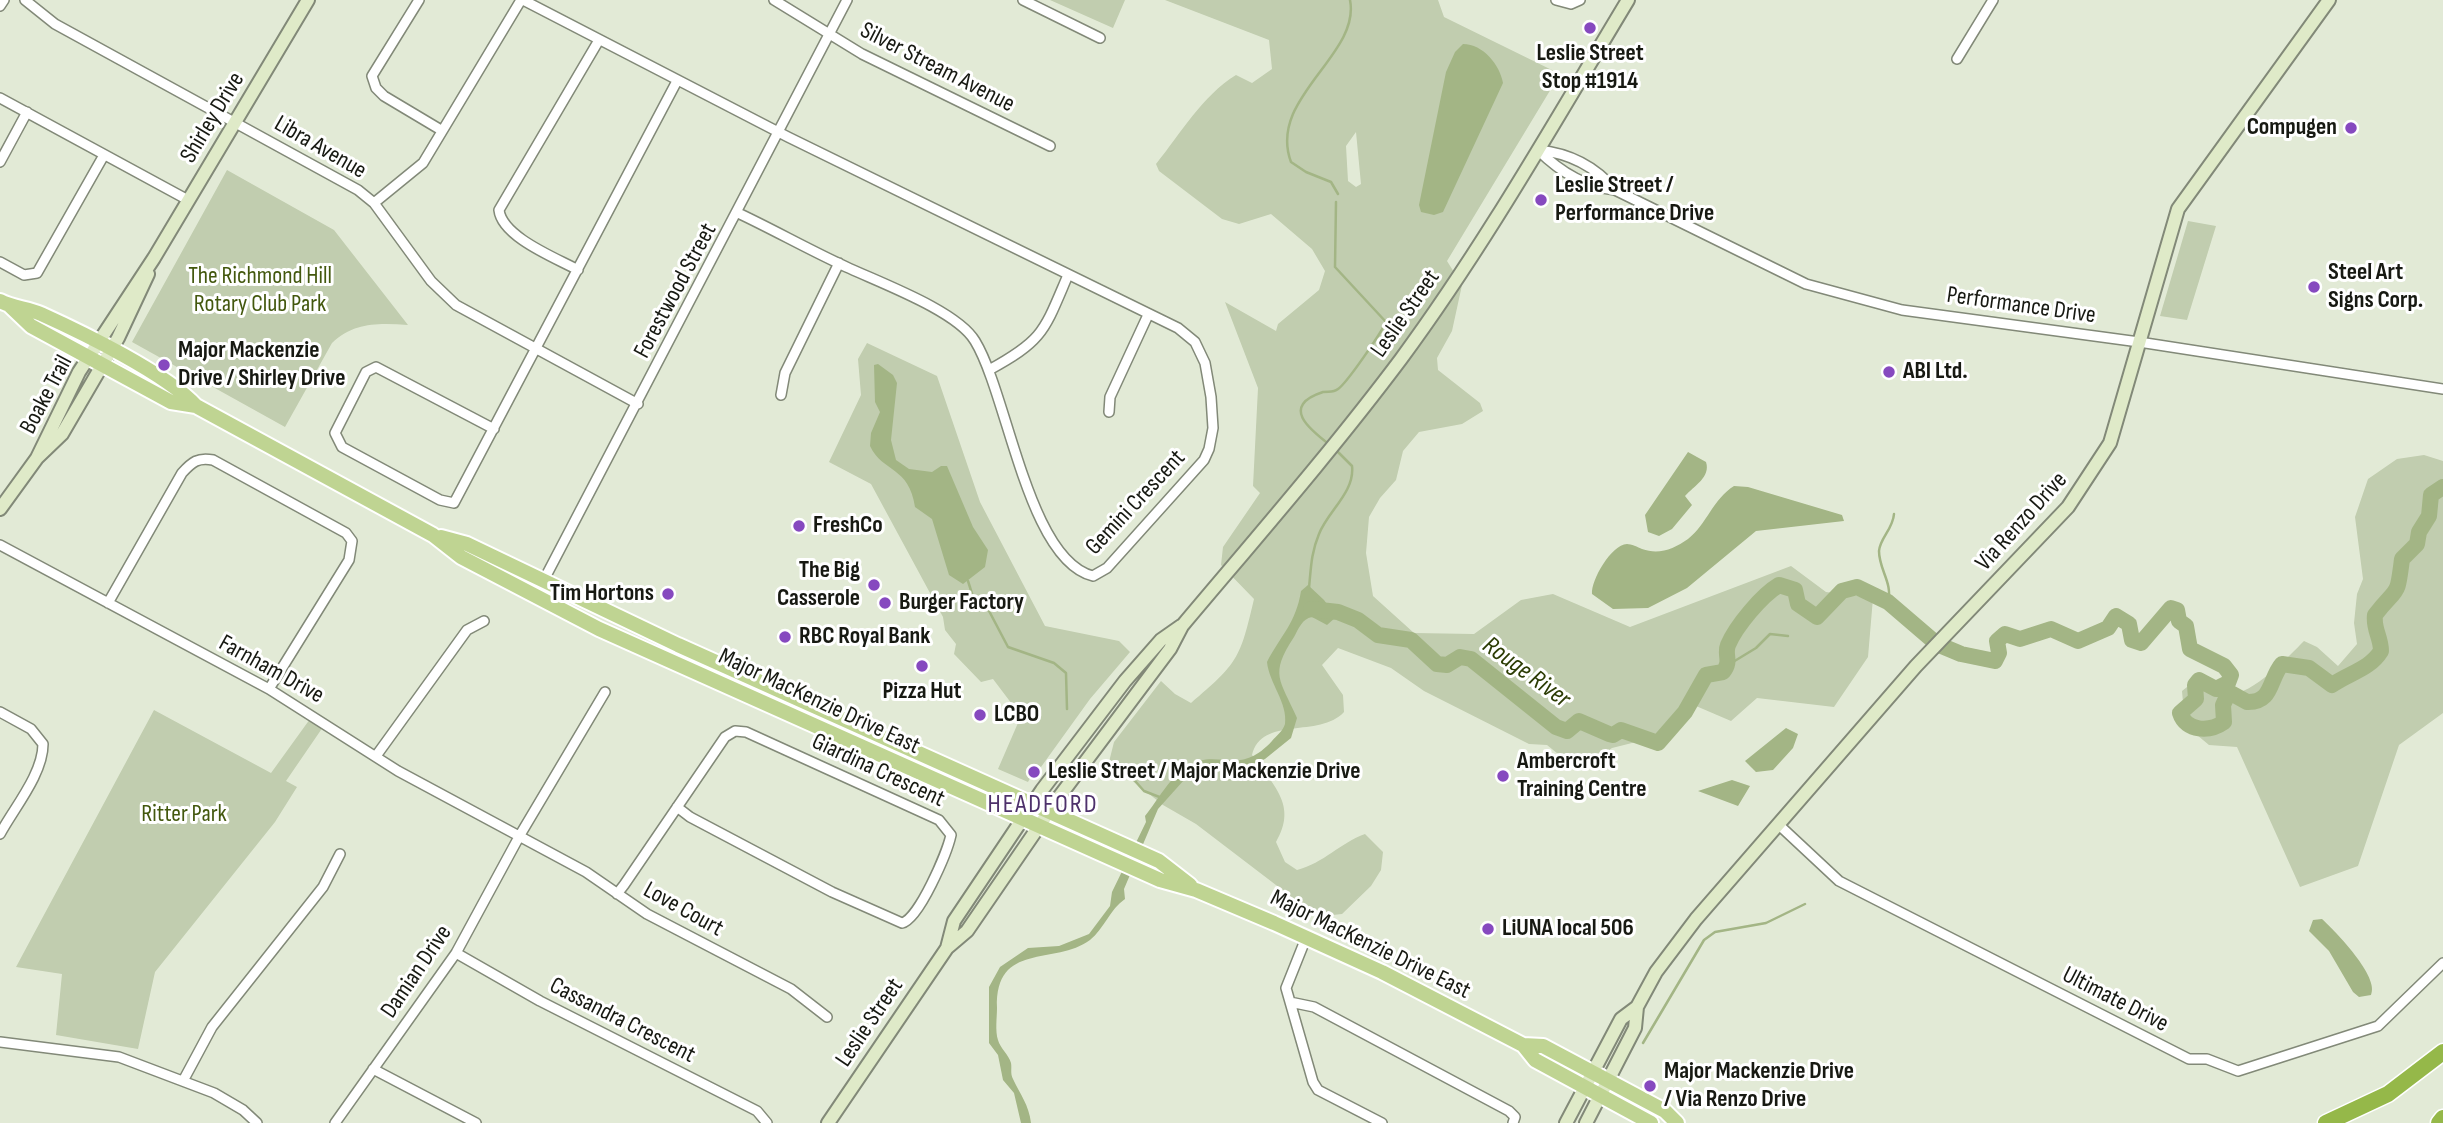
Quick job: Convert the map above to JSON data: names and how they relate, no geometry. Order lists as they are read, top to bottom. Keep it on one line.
{"streets":{"main road":["Major MacKenzie Drive East"],"street":["Silver Stream Avenue","Shirley Drive","Libra Avenue","Forestwood Street","Performance Drive","Leslie Street","Boake Trail","Gemini Crescent","Via Renzo Drive","Farnham Drive","Giardina Crescent","Love Court","Damian Drive","Ultimate Drive","Cassandra Crescent"]},"crossings":[["Silver Stream Avenue","Forestwood Street"],["Shirley Drive","Libra Avenue"],["Shirley Drive","Boake Trail"],["Shirley Drive","Major MacKenzie Drive East"],["Libra Avenue","Forestwood Street"],["Forestwood Street","Gemini Crescent"],["Forestwood Street","Major MacKenzie Drive East"],["Performance Drive","Leslie Street"],["Performance Drive","Via Renzo Drive"],["Leslie Street","Major MacKenzie Drive East"],["Boake Trail","Major MacKenzie Drive East"],["Via Renzo Drive","Major MacKenzie Drive East"],["Via Renzo Drive","Ultimate Drive"],["Farnham Drive","Love Court"],["Farnham Drive","Damian Drive"],["Giardina Crescent","Love Court"],["Love Court","Damian Drive"],["Damian Drive","Cassandra Crescent"]],"districts":["HEADFORD"],"water":["Rouge River"],"parks":["The Richmond Hill Rotary Club Park","Ritter Park"],"places":["Leslie Street Stop #1914","Compugen","Leslie Street / Performance Drive","Steel Art Signs Corp.","Major Mackenzie Drive / Shirley Drive","ABI Ltd.","FreshCo","The Big Casserole","Tim Hortons","Burger Factory","RBC Royal Bank","Pizza Hut","LCBO","Leslie Street / Major Mackenzie Drive","Ambercroft Training Centre","LiUNA local 506","Major Mackenzie Drive / Via Renzo Drive"]}
